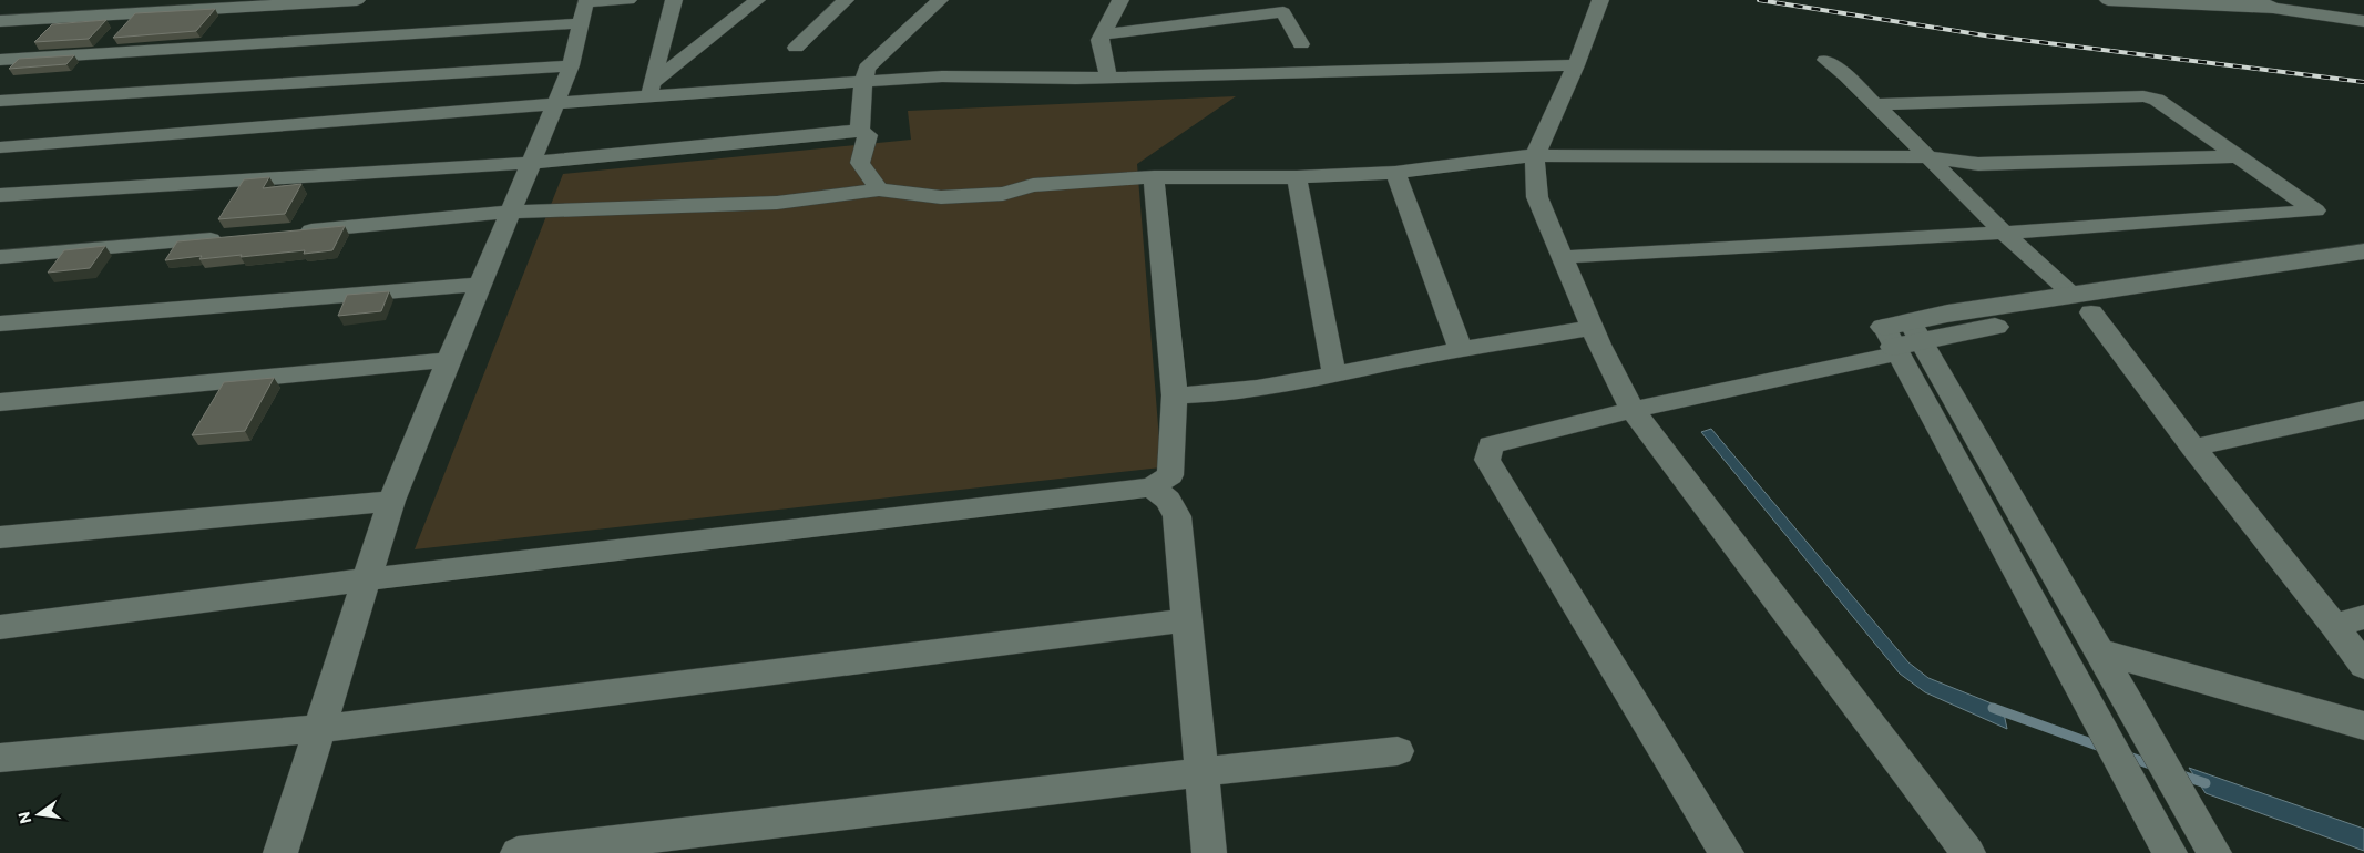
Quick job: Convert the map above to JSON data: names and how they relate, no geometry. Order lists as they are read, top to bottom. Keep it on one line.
{"north":"left"}
